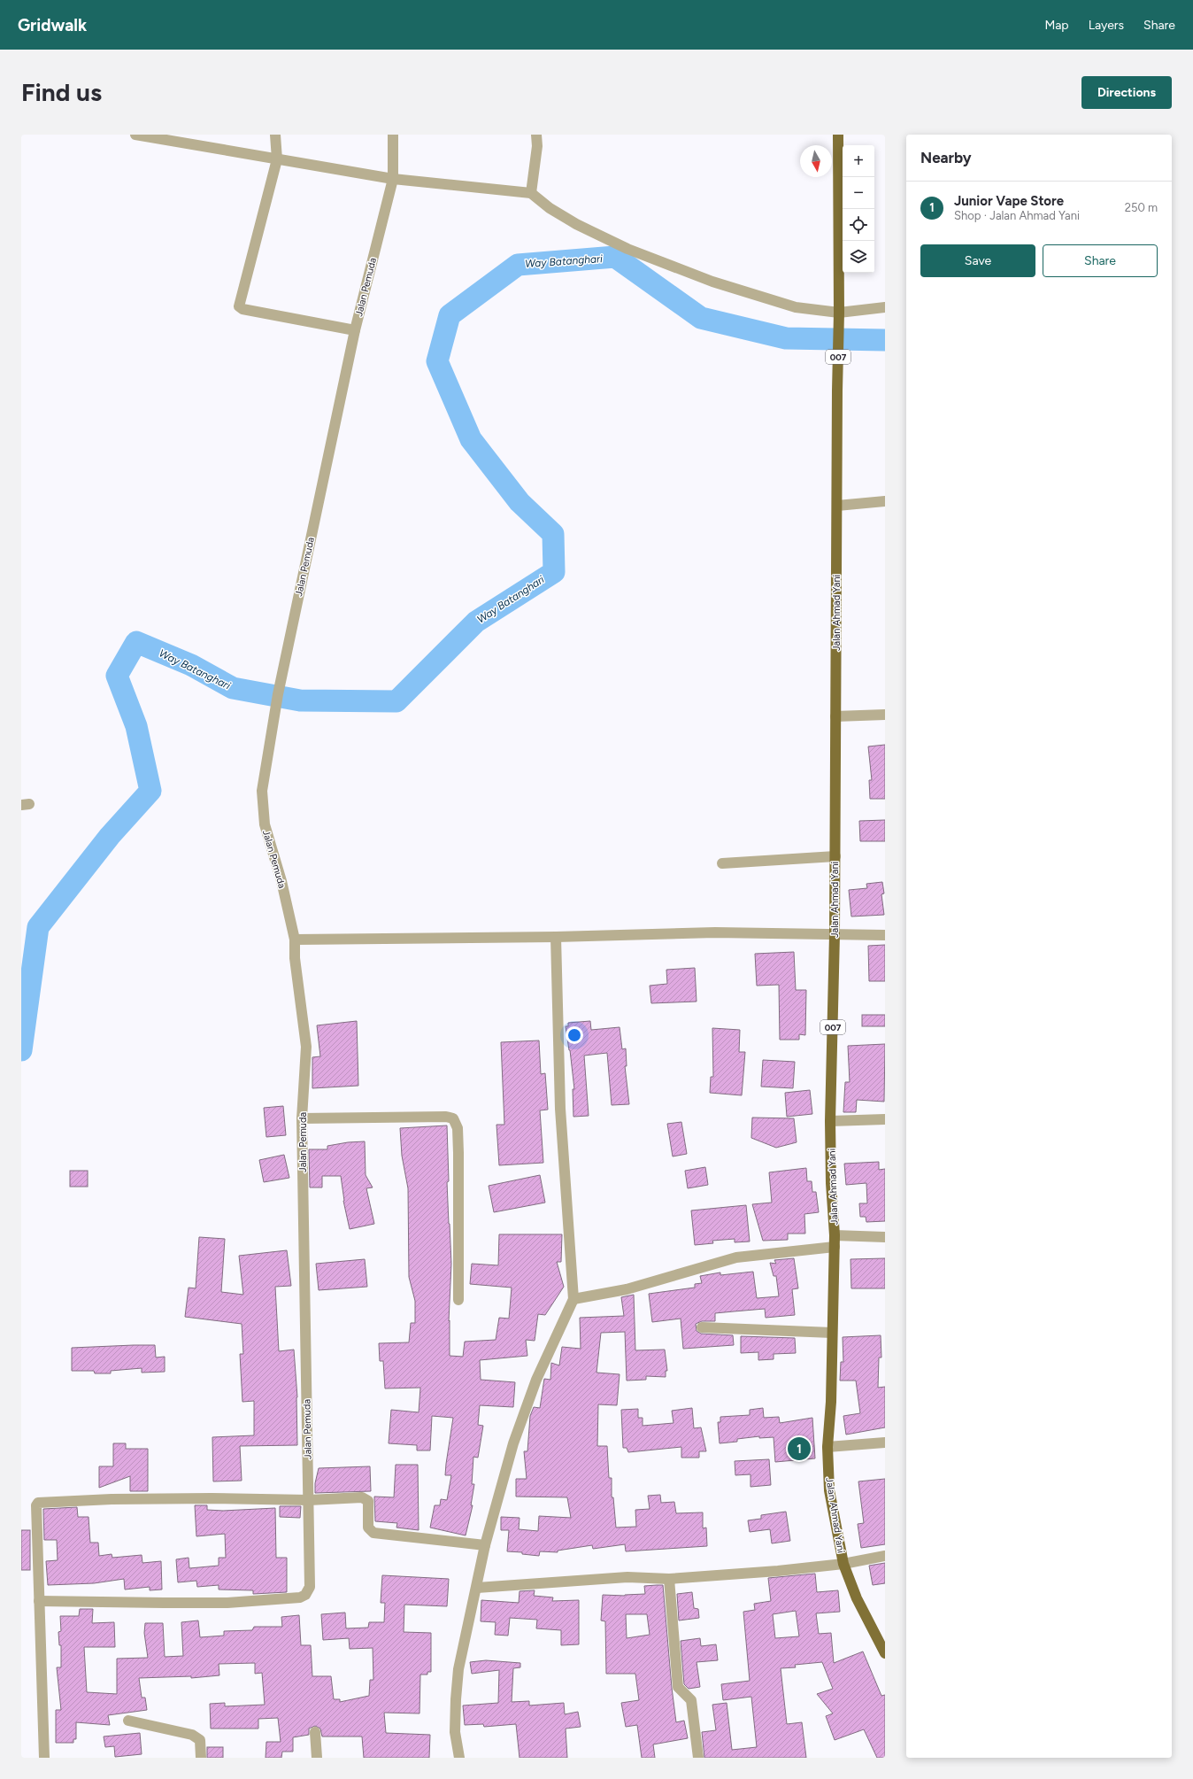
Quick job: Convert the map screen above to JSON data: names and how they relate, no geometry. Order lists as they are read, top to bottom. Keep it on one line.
{"streets":{"main road":["007","Jalan Ahmad Yani"],"street":["Jalan Pemuda"]},"water":["Way Batanghari"],"north":"bottom","page":{"header":"Gridwalk","nav":["Map","Layers","Share"],"buttons":["Directions",["Save","Share"]],"title":"Find us","heading":"Nearby","map_buttons":["+","−"],"list":[{"mark":"1","name":"Junior Vape Store","note":"Shop · Jalan Ahmad Yani","value":"250 m"}],"pins":"1"}}
